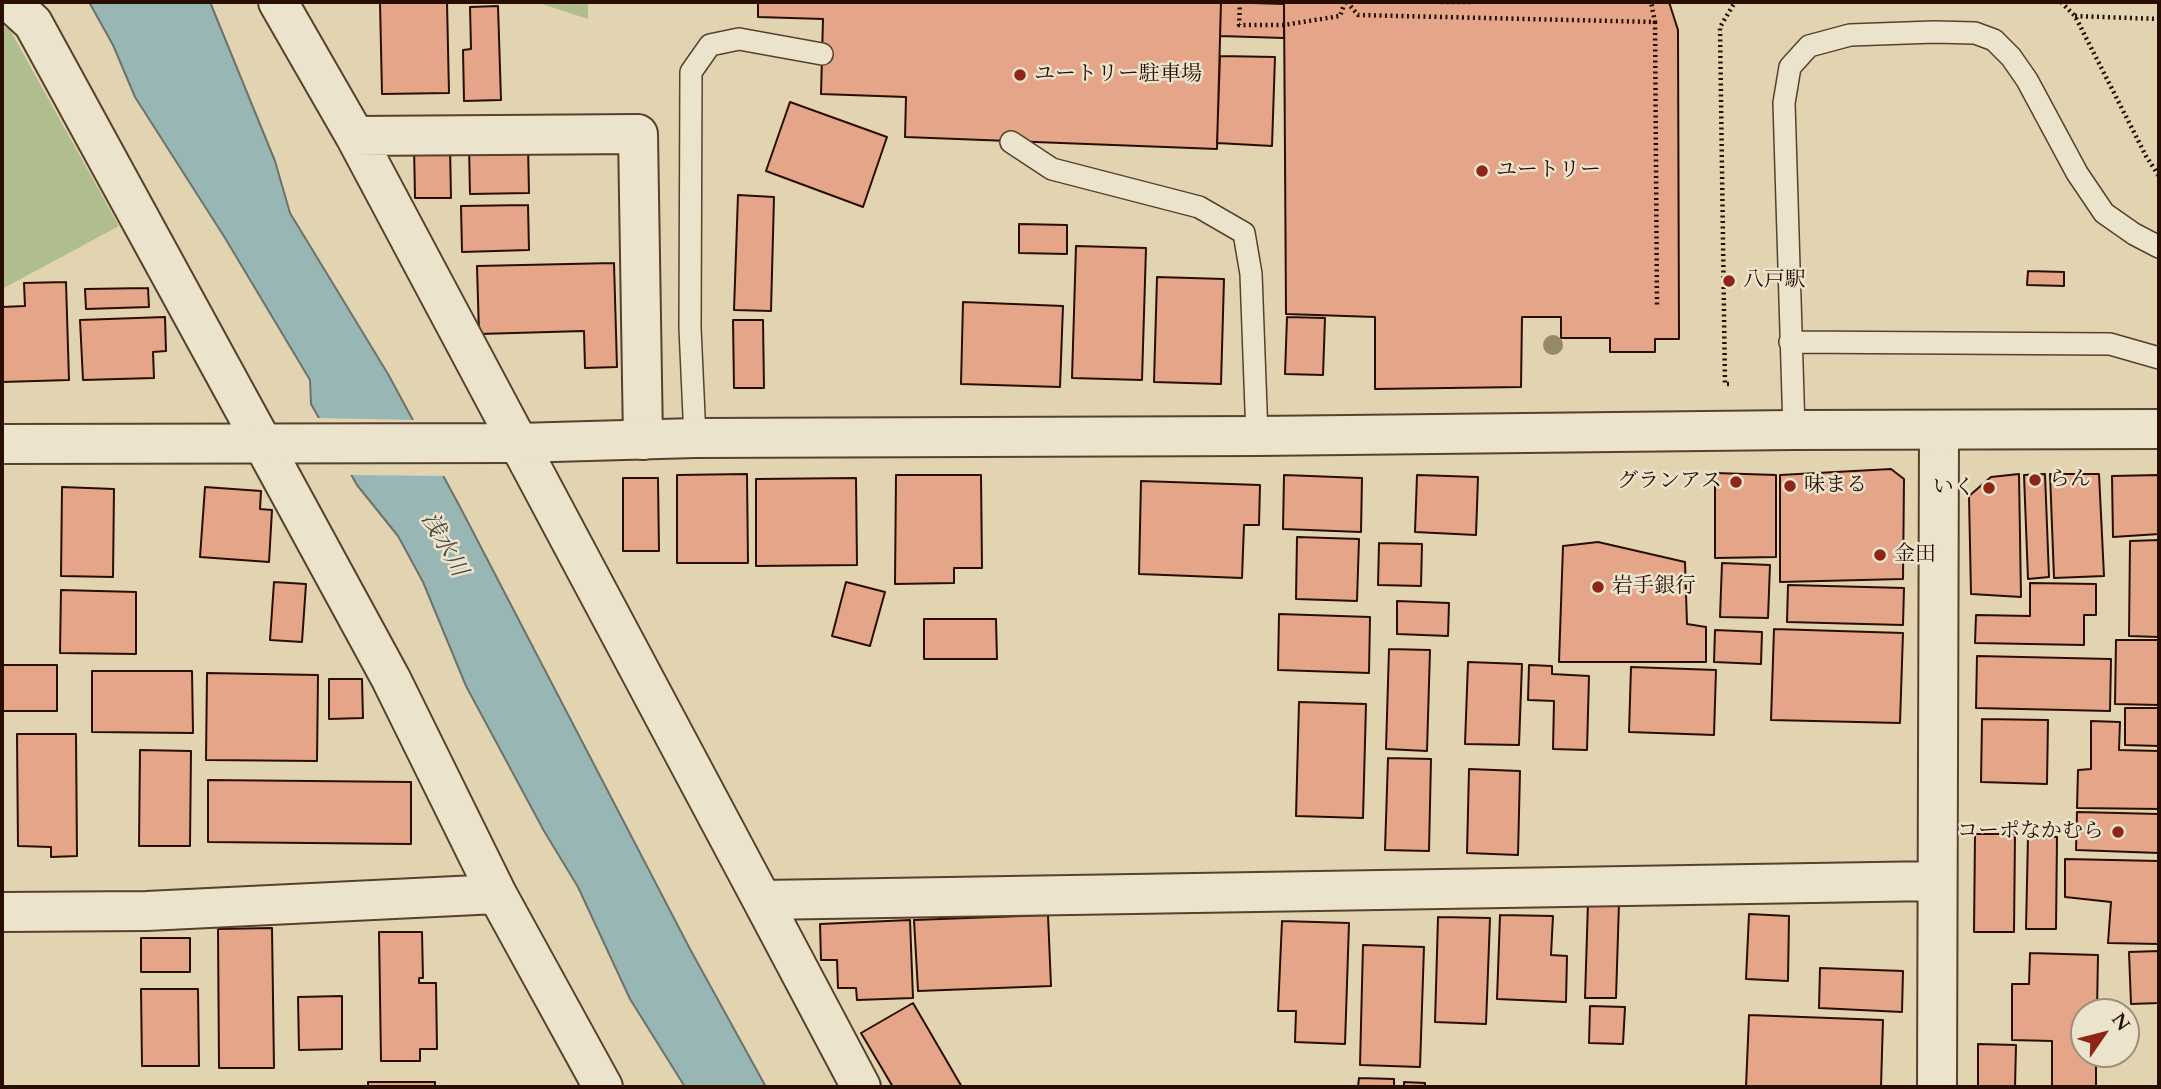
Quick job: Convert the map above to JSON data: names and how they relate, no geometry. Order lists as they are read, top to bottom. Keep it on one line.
{"water":["浅水川"],"places":["ユートリー駐車場","ユートリー","八戸駅","らん","グランアス","味まる","いく","金田","岩手銀行","コーポなかむら"],"north":"top right"}
